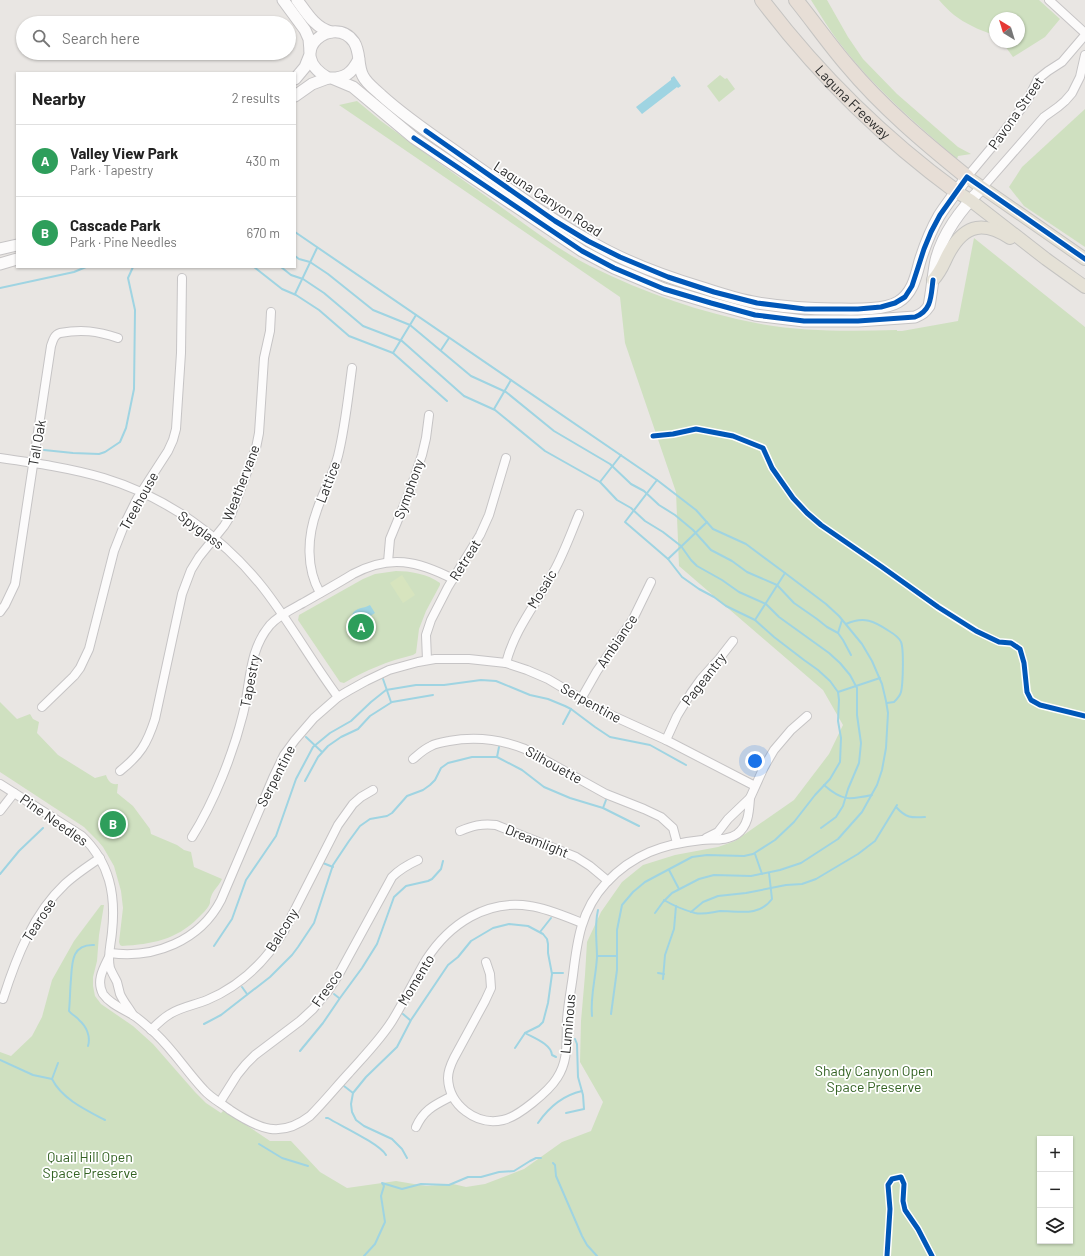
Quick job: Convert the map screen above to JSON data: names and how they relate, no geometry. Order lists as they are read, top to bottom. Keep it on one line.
{"streets":{"highway":["Laguna Freeway"],"main road":["Laguna Canyon Road"],"street":["Pavona Street","Tall Oak","Lattice","Weathervane","Symphony","Treehouse","Spyglass","Retreat","Mosaic","Ambiance","Pageantry","Tapestry","Serpentine","Silhouette","Pine Needles","Dreamlight","Tearose","Balcony","Momento","Fresco","Luminous"]},"crossings":[["Laguna Freeway","Pavona Street"],["Laguna Freeway","Laguna Canyon Road"],["Pavona Street","Laguna Canyon Road"],["Tall Oak","Spyglass"],["Lattice","Tapestry"],["Weathervane","Spyglass"],["Symphony","Tapestry"],["Treehouse","Spyglass"],["Spyglass","Tapestry"],["Spyglass","Serpentine"],["Retreat","Tapestry"],["Retreat","Serpentine"],["Mosaic","Serpentine"],["Ambiance","Serpentine"],["Pageantry","Serpentine"],["Serpentine","Pine Needles"],["Serpentine","Luminous"],["Silhouette","Luminous"],["Pine Needles","Tearose"],["Pine Needles","Balcony"],["Pine Needles","Momento"],["Pine Needles","Fresco"],["Dreamlight","Luminous"],["Momento","Luminous"]],"parks":["Shady Canyon Open Space Preserve","Quail Hill Open Space Preserve"],"north":"top left","page":{"search":"Search here","heading":["Nearby","2 results"],"list":[{"mark":"A","name":"Valley View Park","note":"Park · Tapestry","value":"430 m"},{"mark":"B","name":"Cascade Park","note":"Park · Pine Needles","value":"670 m"}],"pins":["A","B"],"map_buttons":["+","−"]}}
